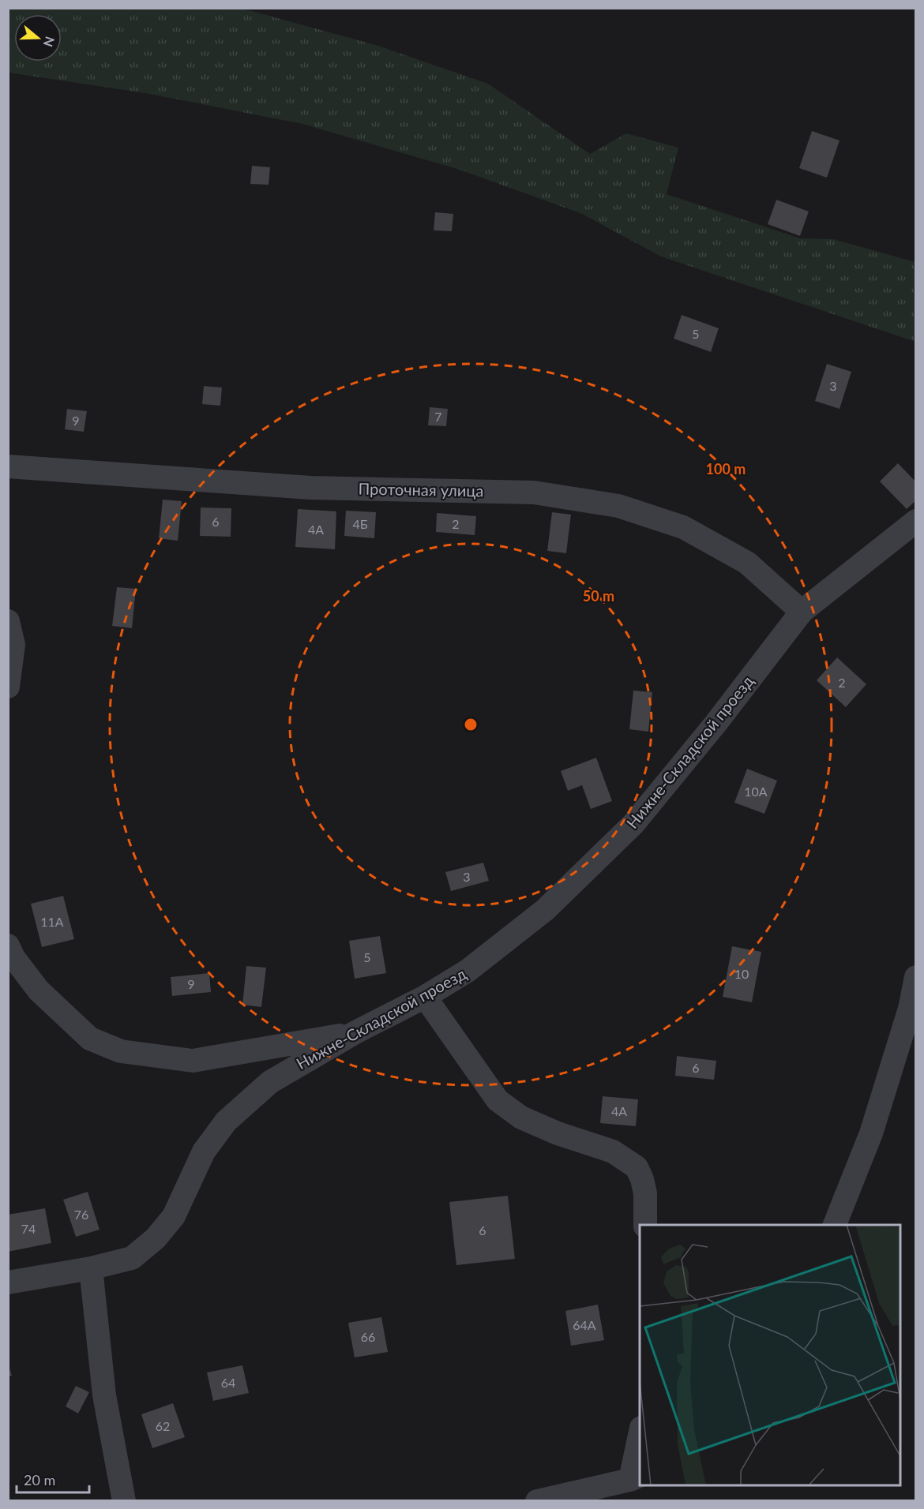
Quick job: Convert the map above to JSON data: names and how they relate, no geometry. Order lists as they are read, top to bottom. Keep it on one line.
{"streets":{"street":["Проточная улица","Нижне-Складской проезд"]},"crossings":[["Проточная улица","Нижне-Складской проезд"]],"house_numbers":["5","3","7","9","6","4Б","2","4А","2","10А","3","11А","5","10","9","6","4А","76","74","6","64А","66","64","62"],"scale_bar":"20 m","north":"right","rings":["100 m","50 m"]}
